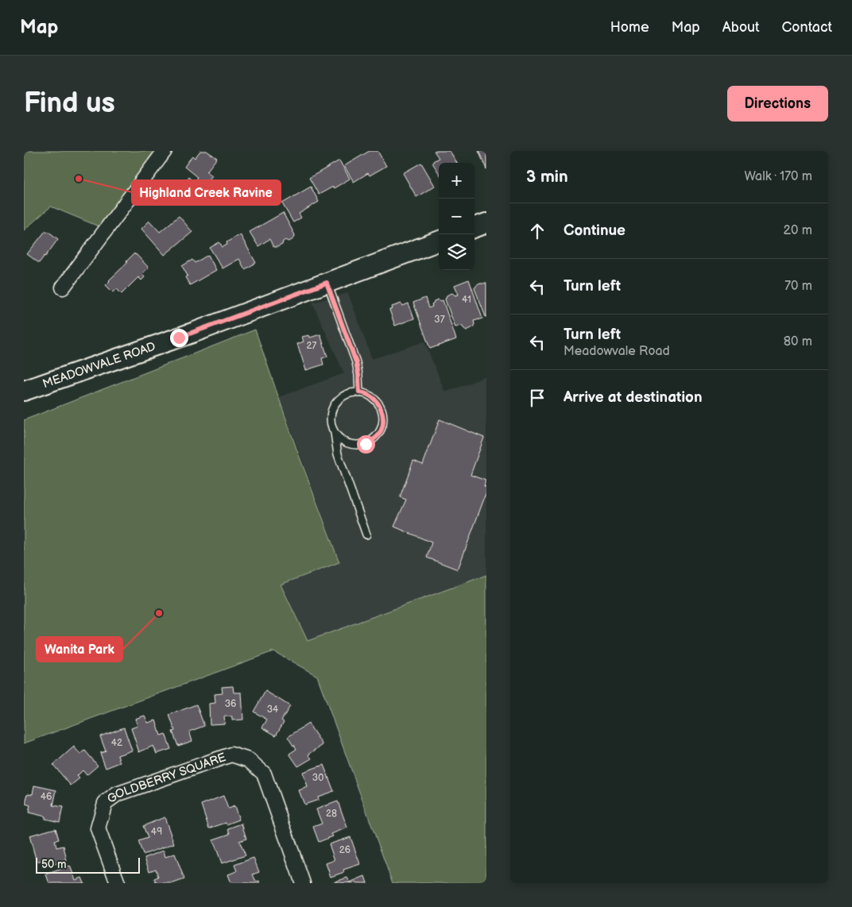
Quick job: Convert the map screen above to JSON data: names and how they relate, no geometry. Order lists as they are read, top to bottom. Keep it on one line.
{"streets":{"street":["MEADOWVALE ROAD","GOLDBERRY SQUARE"]},"places":["Highland Creek Ravine","Wanita Park"],"house_numbers":["41","37","27","36","34","42","30","46","28","49","26"],"scale_bar":"50 m","page":{"header":"Map","nav":["Home","Map","About","Contact"],"buttons":"Directions","title":"Find us","heading":["3 min","Walk · 170 m"],"map_buttons":["+","−"],"list":[["Continue","20 m"],["Turn left","70 m"],["Turn left","Meadowvale Road","80 m"],"Arrive at destination"],"scale":"50 m"}}
